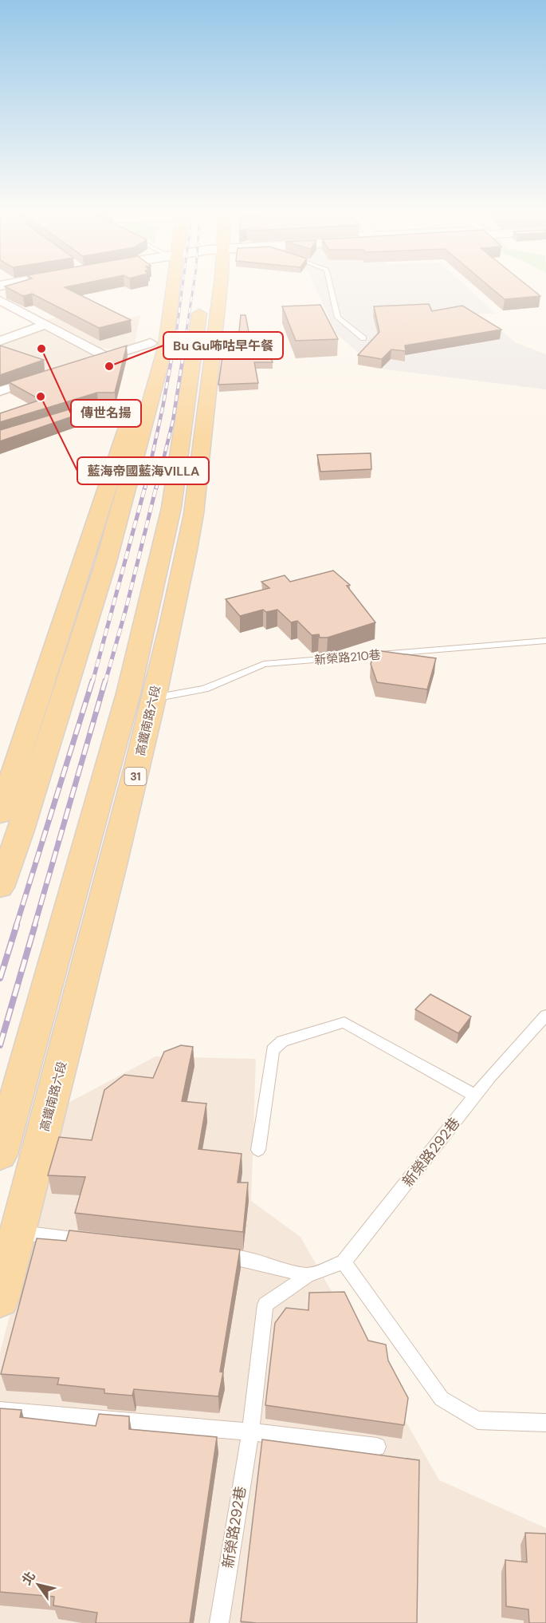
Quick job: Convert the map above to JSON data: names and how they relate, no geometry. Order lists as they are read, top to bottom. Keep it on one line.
{"streets":{"main road":["高鐵南路六段","31"],"lane":["新榮路210巷","新榮路292巷"]},"crossings":[["新榮路210巷","高鐵南路六段"]],"places":["傳世名揚","Bu Gu咘咕早午餐","藍海帝國藍海VILLA"],"north":"top left"}
